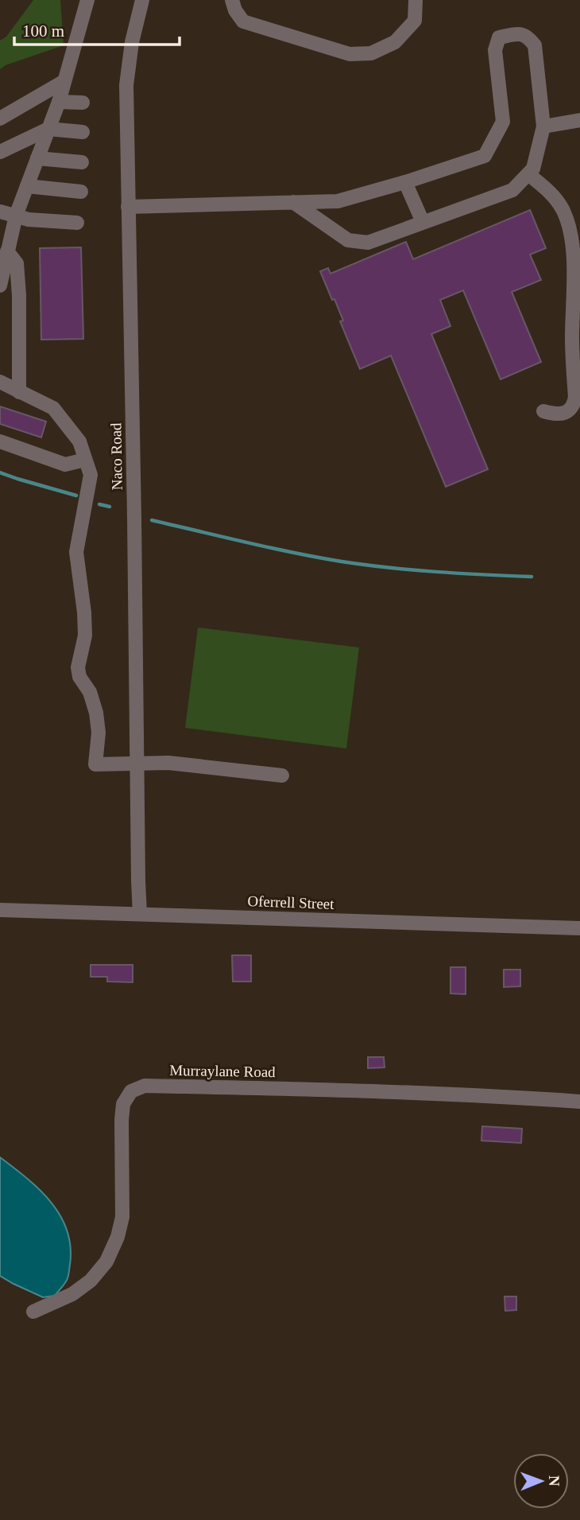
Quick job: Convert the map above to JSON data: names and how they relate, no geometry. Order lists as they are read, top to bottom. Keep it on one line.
{"streets":{"street":["Naco Road","Oferrell Street","Murraylane Road"]},"crossings":[["Naco Road","Oferrell Street"]],"scale_bar":"100 m","north":"right"}
